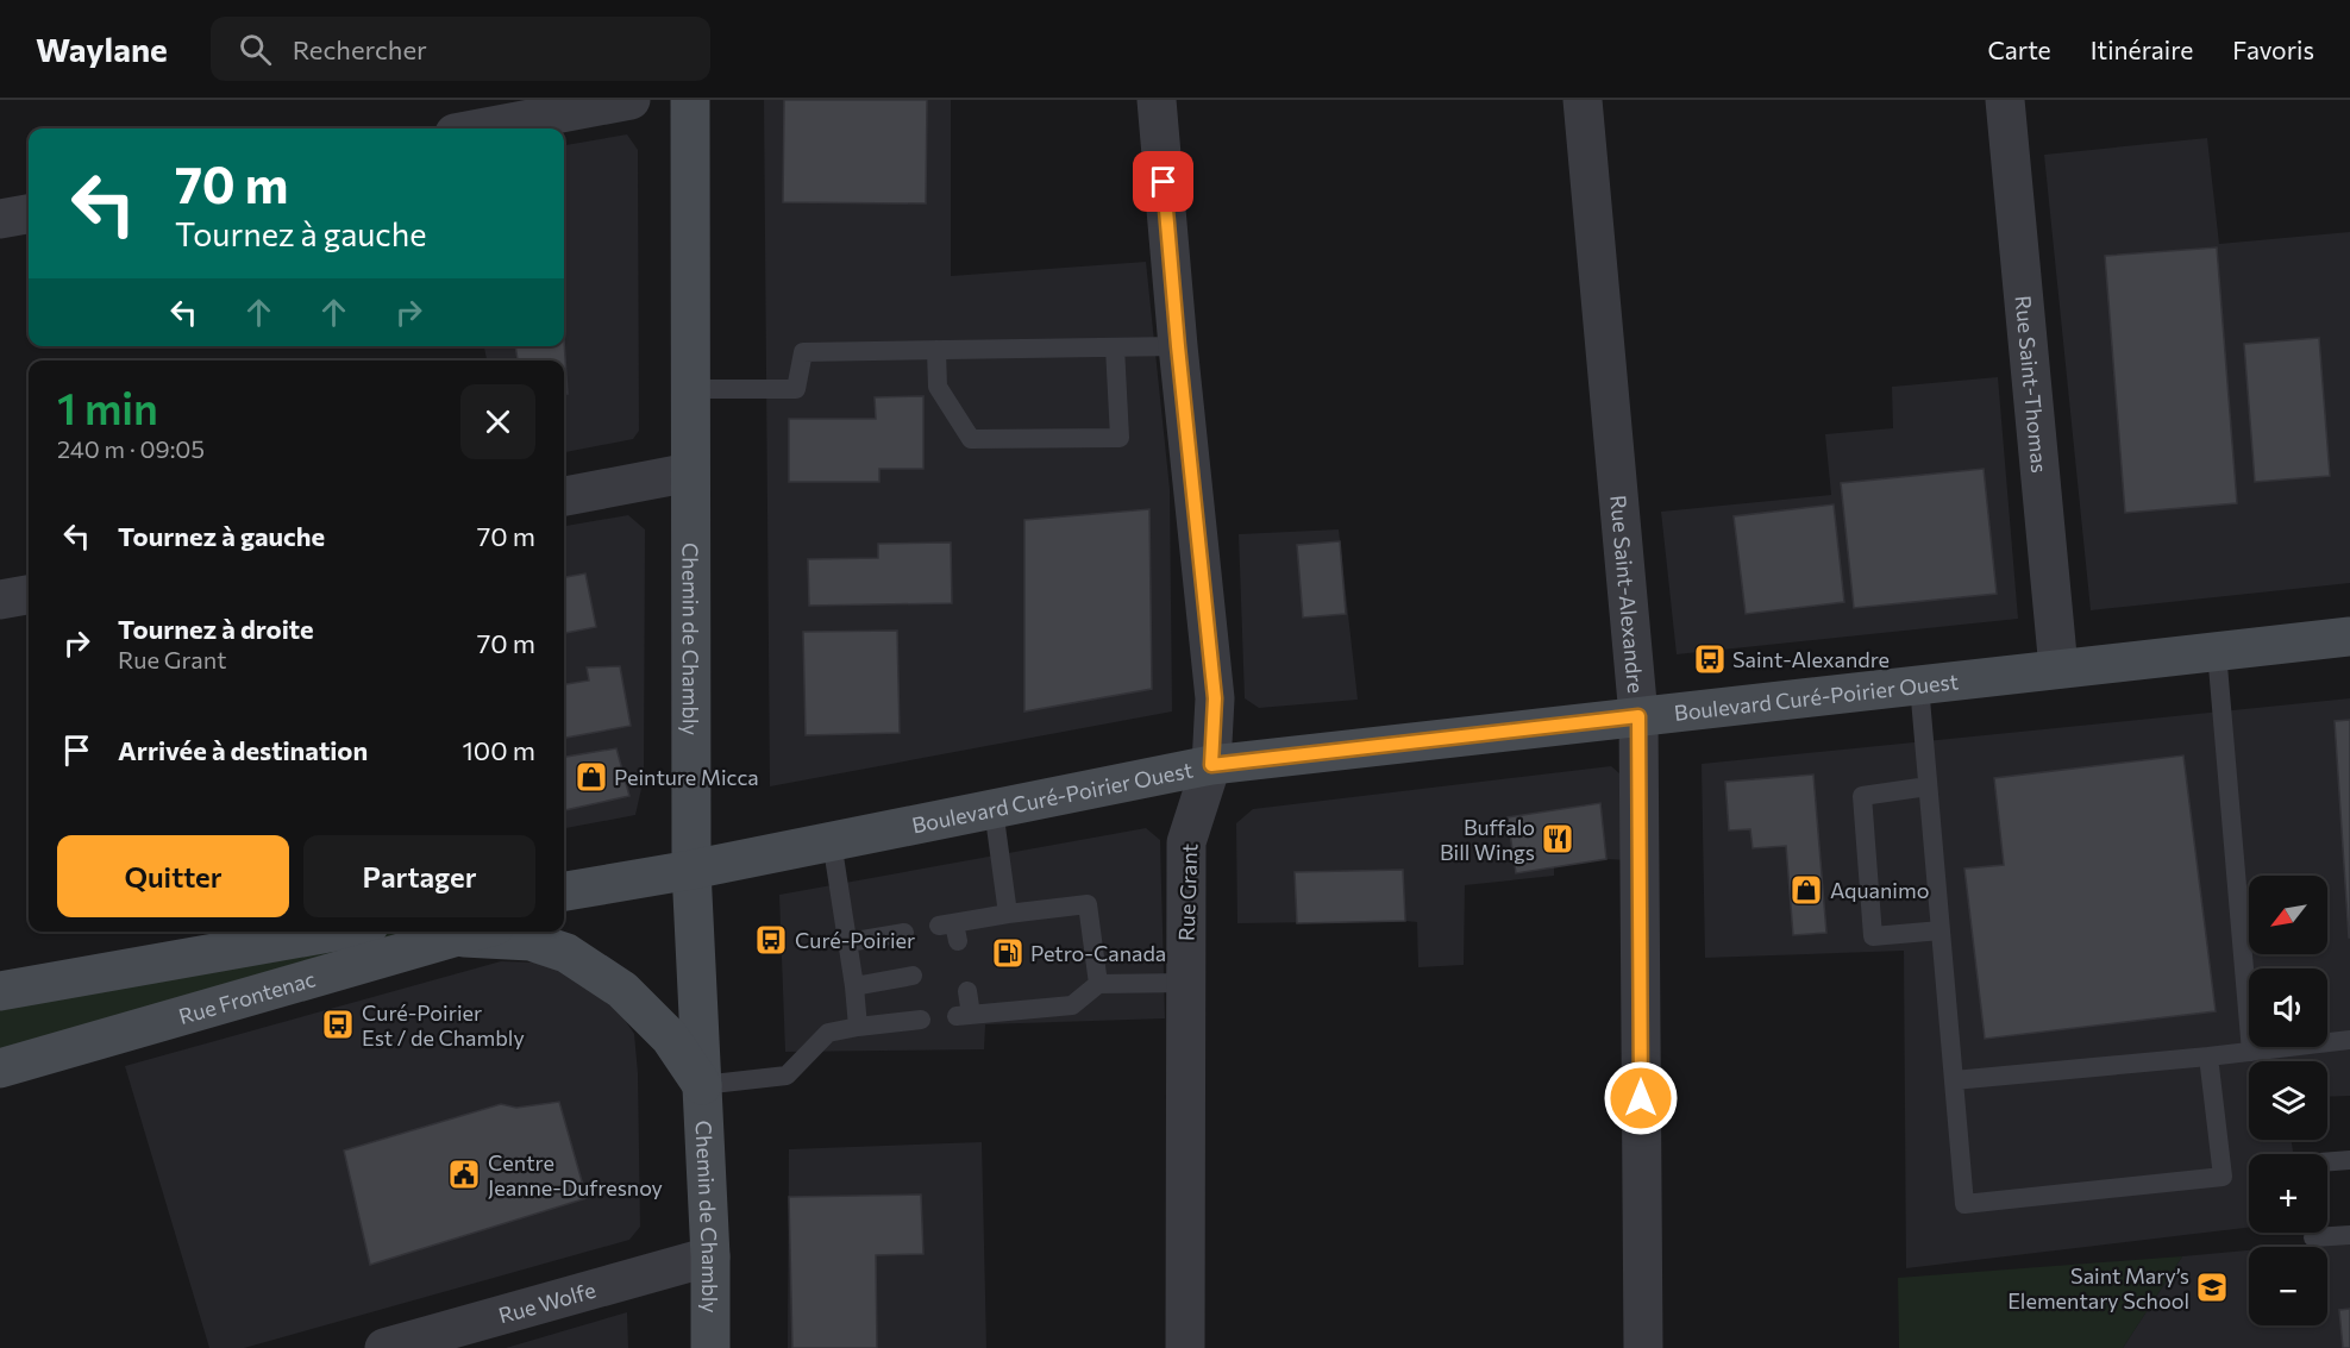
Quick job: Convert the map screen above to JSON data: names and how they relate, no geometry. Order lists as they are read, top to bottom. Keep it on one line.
{"streets":{"main road":["Chemin de Chambly","Boulevard Curé-Poirier Ouest","Rue Frontenac"],"street":["Rue Saint-Thomas","Rue Saint-Alexandre","Rue Grant","Rue Wolfe"]},"crossings":[["Rue Saint-Thomas","Boulevard Curé-Poirier Ouest"],["Rue Saint-Alexandre","Boulevard Curé-Poirier Ouest"],["Chemin de Chambly","Boulevard Curé-Poirier Ouest"],["Chemin de Chambly","Rue Wolfe"],["Boulevard Curé-Poirier Ouest","Rue Grant"]],"places":{"bus stop":["Saint-Alexandre","Curé-Poirier","Curé-Poirier Est / de Chambly"],"shop":["Peinture Micca","Aquanimo"],"restaurant":["Buffalo Bill Wings"],"fuel station":["Petro-Canada"],"public building":["Centre Jeanne-Dufresnoy"],"school or university":["Saint Mary’s Elementary School"]},"north":"bottom left","page":{"header":"Waylane","search":"Rechercher","nav":["Carte","Itinéraire","Favoris"],"turn":["70 m","Tournez à gauche"],"heading":["1 min","240 m · 09:05"],"list":[{"name":"Tournez à gauche","value":"70 m"},{"name":"Tournez à droite","note":"Rue Grant","value":"70 m"},{"name":"Arrivée à destination","value":"100 m"}],"buttons":["Quitter","Partager"],"map_buttons":["+","−"]}}
